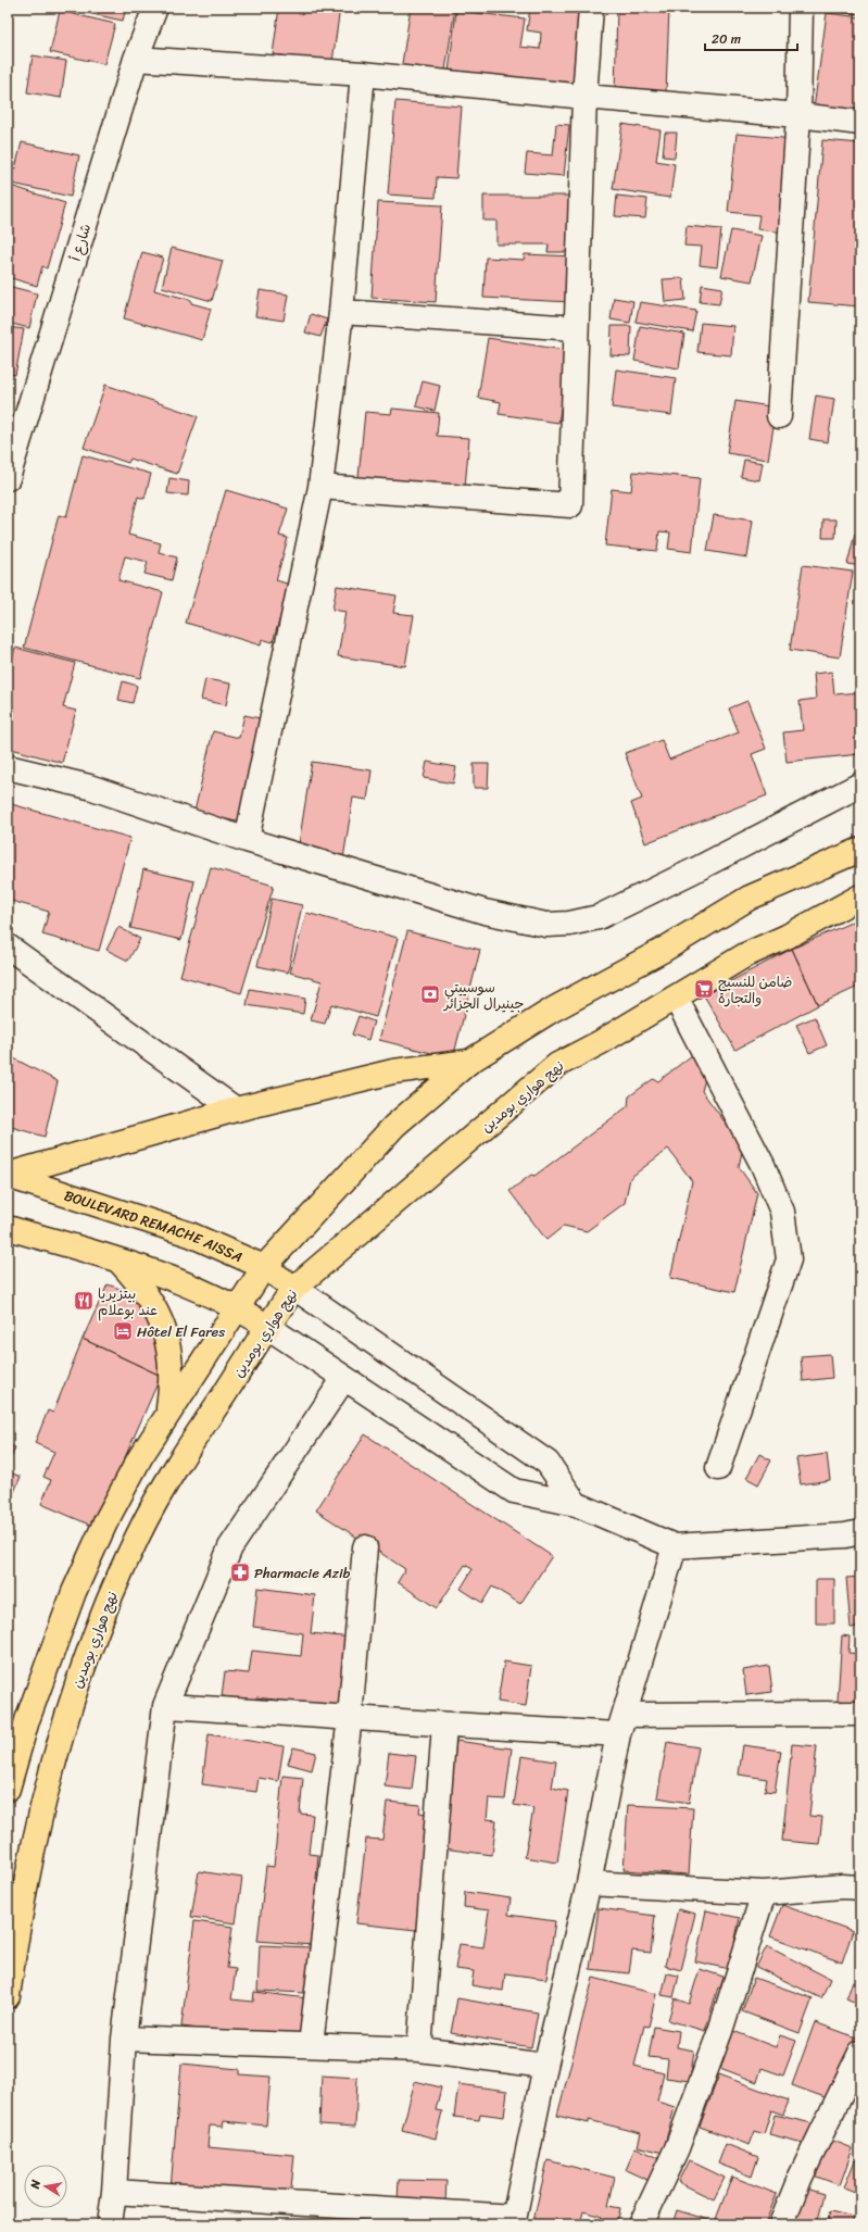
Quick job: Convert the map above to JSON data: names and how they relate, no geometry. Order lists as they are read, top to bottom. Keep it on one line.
{"streets":{"main road":["نهج هواري بومدين","BOULEVARD REMACHE AISSA"],"street":["شارع أ"]},"crossings":[["نهج هواري بومدين","BOULEVARD REMACHE AISSA"]],"places":{"supermarket":["ضامن للنسيج والتجارة"],"bank":["سوسييتي جينيرال الجزائر"],"restaurant":["بيتزيريا عند بوعلام"],"hotel":["Hôtel El Fares"],"pharmacy":["Pharmacie Azib"]},"scale_bar":"20 m","north":"left"}
